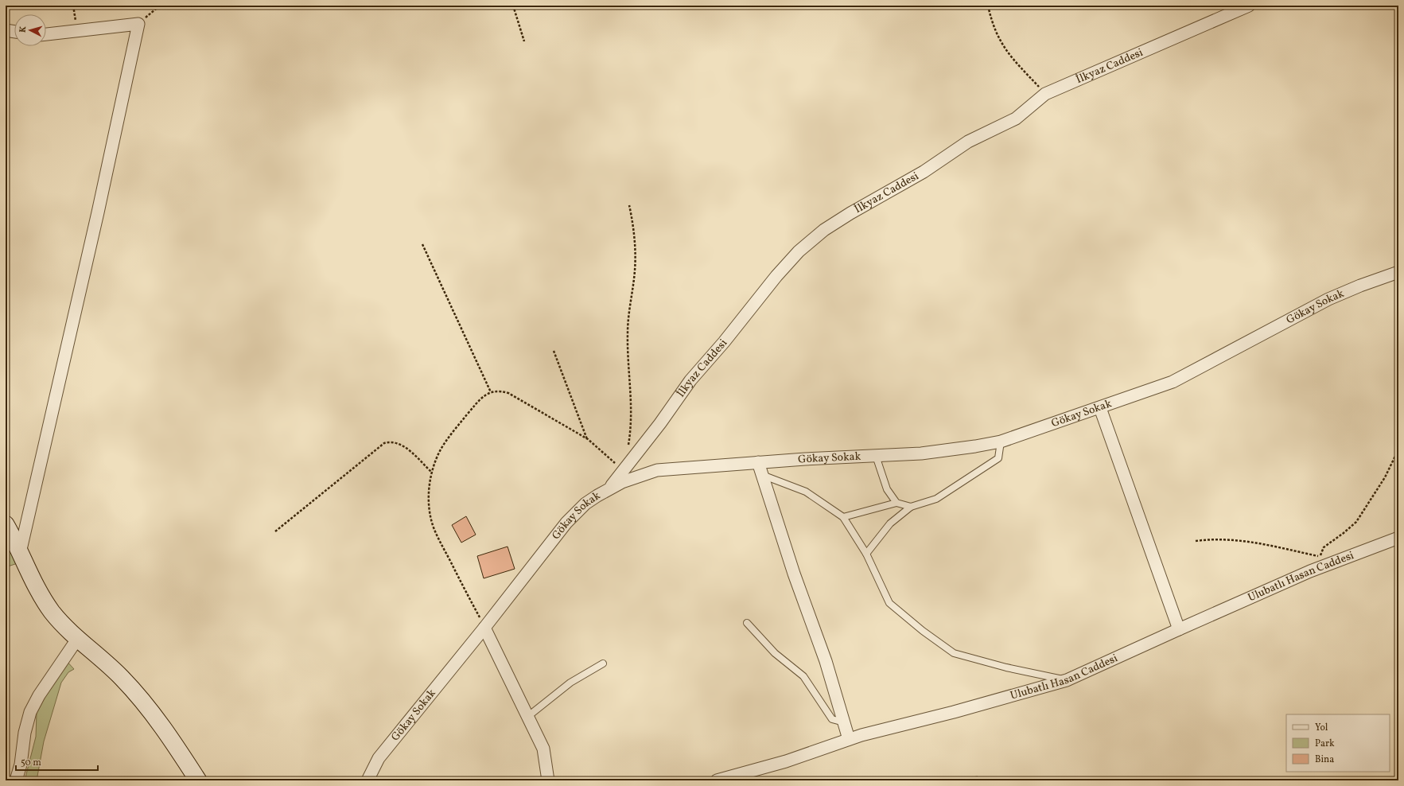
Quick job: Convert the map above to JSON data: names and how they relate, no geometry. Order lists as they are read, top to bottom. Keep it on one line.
{"streets":{"street":["İlkyaz Caddesi","Gökay Sokak","Ulubatlı Hasan Caddesi"]},"crossings":[["İlkyaz Caddesi","Gökay Sokak"]],"legend":["Yol","Park","Bina"],"scale_bar":"50 m","north":"left"}
